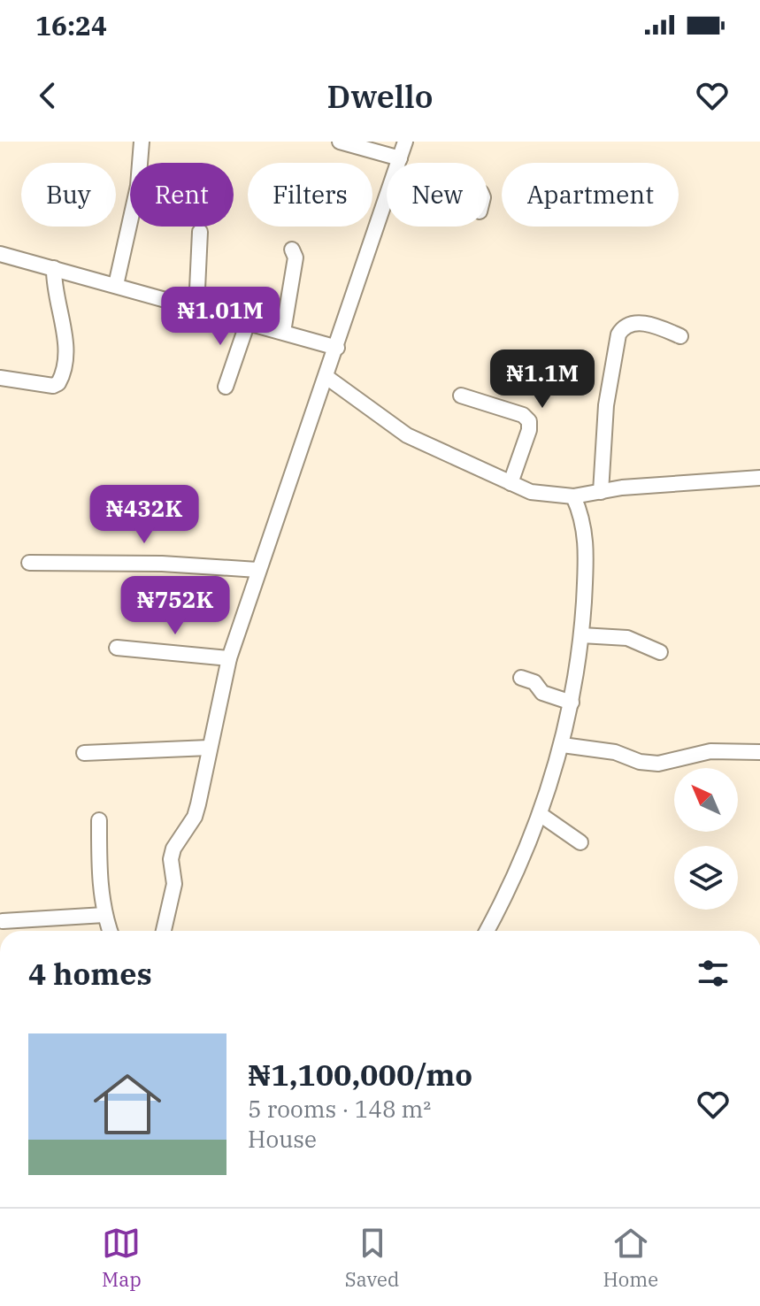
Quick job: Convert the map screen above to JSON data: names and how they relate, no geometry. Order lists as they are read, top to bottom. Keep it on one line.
{"north":"top left","page":{"status":"16:24","header":"Dwello","chip":["Buy","Rent","Filters","New","Apartment"],"price":["₦1.01M","₦1.1M","₦432K","₦752K"],"heading":"4 homes","list":[{"name":"₦1,100,000/mo","note":"5 rooms · 148 m² · House"}],"tabs":["Map","Saved","Home"]}}
